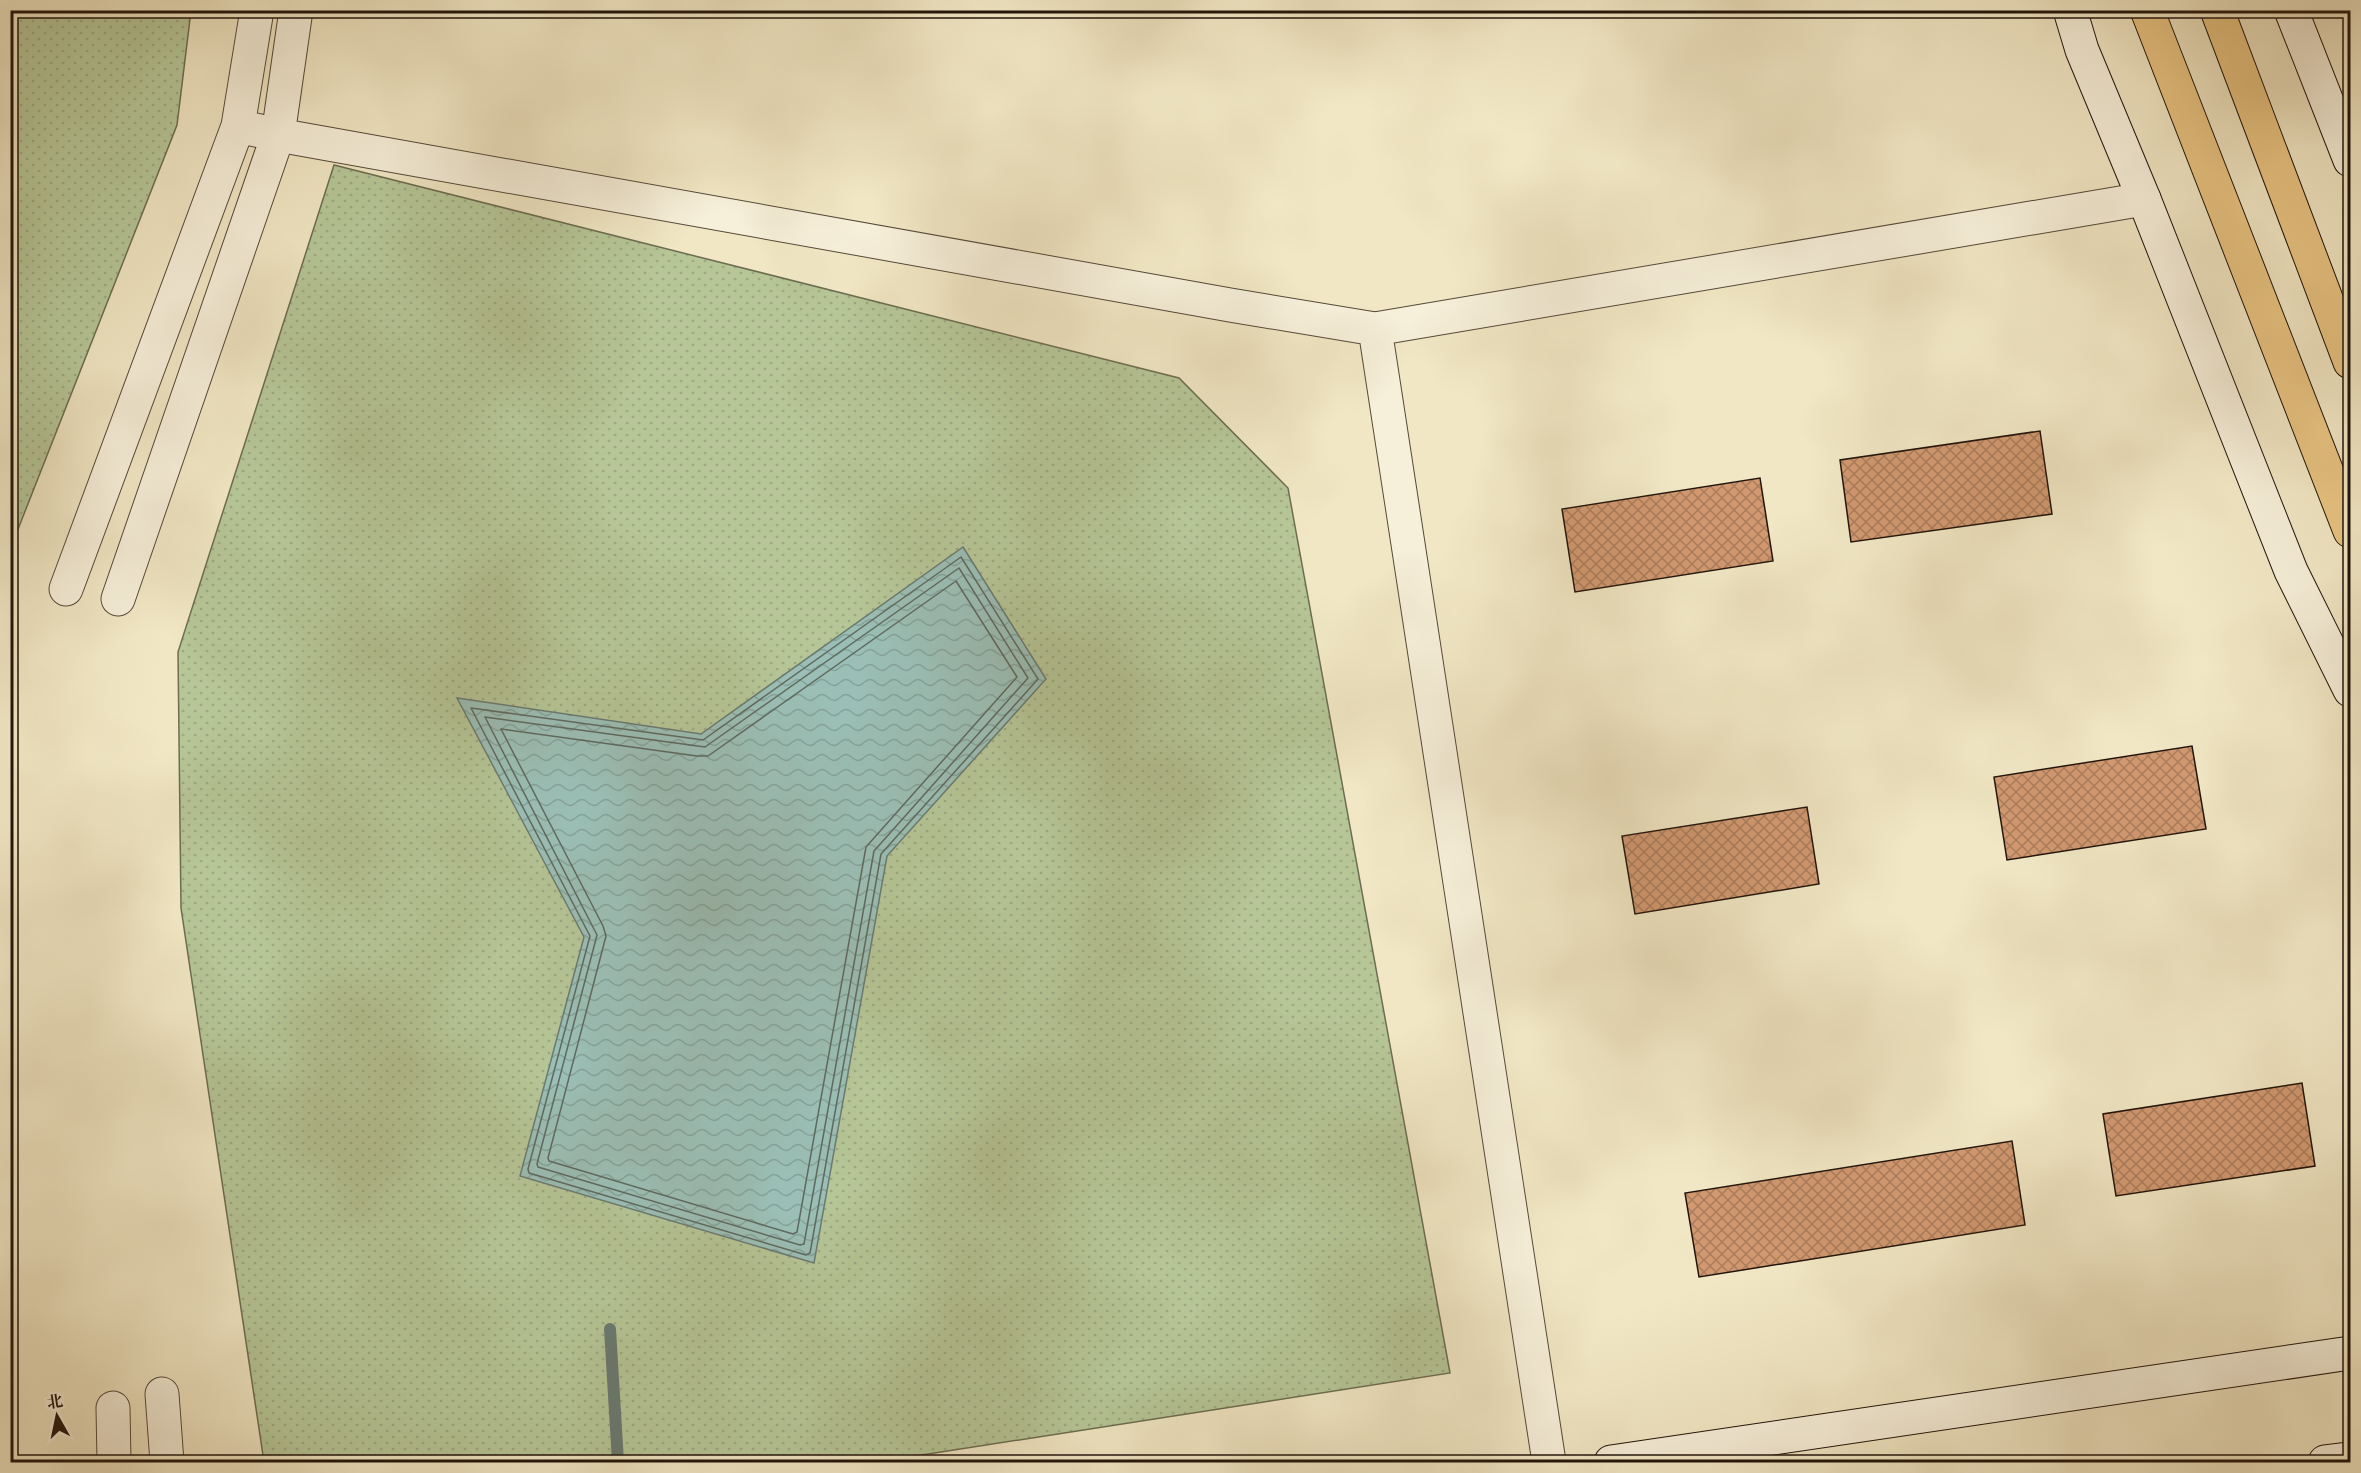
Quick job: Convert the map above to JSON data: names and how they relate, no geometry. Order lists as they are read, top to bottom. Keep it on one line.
{"north":"top"}
